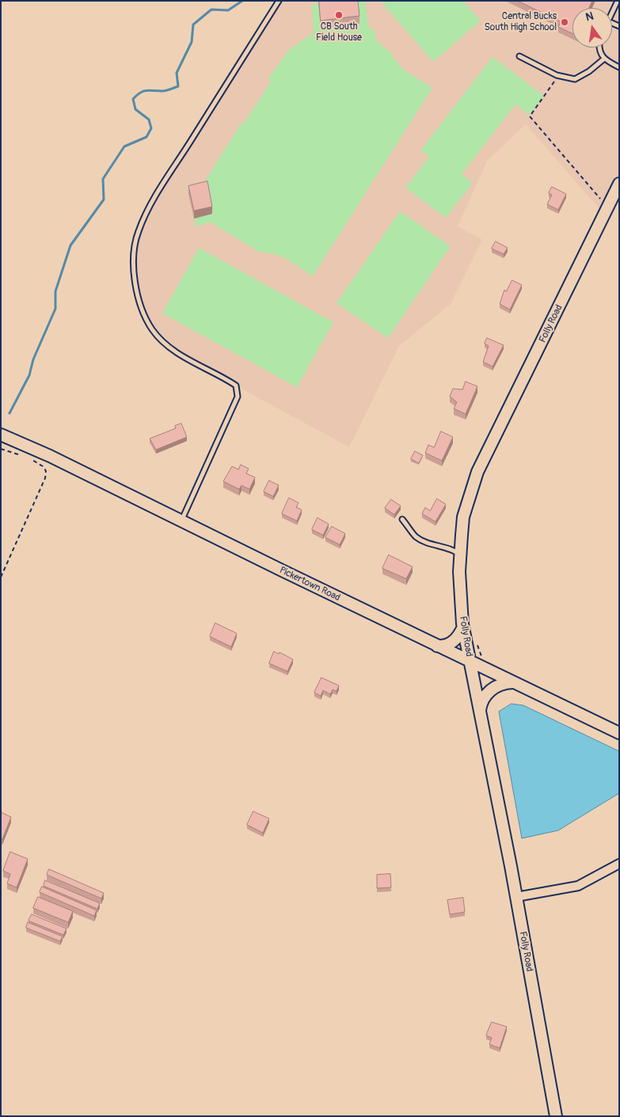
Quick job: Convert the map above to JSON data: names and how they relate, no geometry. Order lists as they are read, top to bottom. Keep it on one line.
{"streets":{"street":["Folly Road","Pickertown Road"]},"crossings":[["Folly Road","Pickertown Road"]],"places":["CB South Field House","Central Bucks South High School"],"north":"top"}
